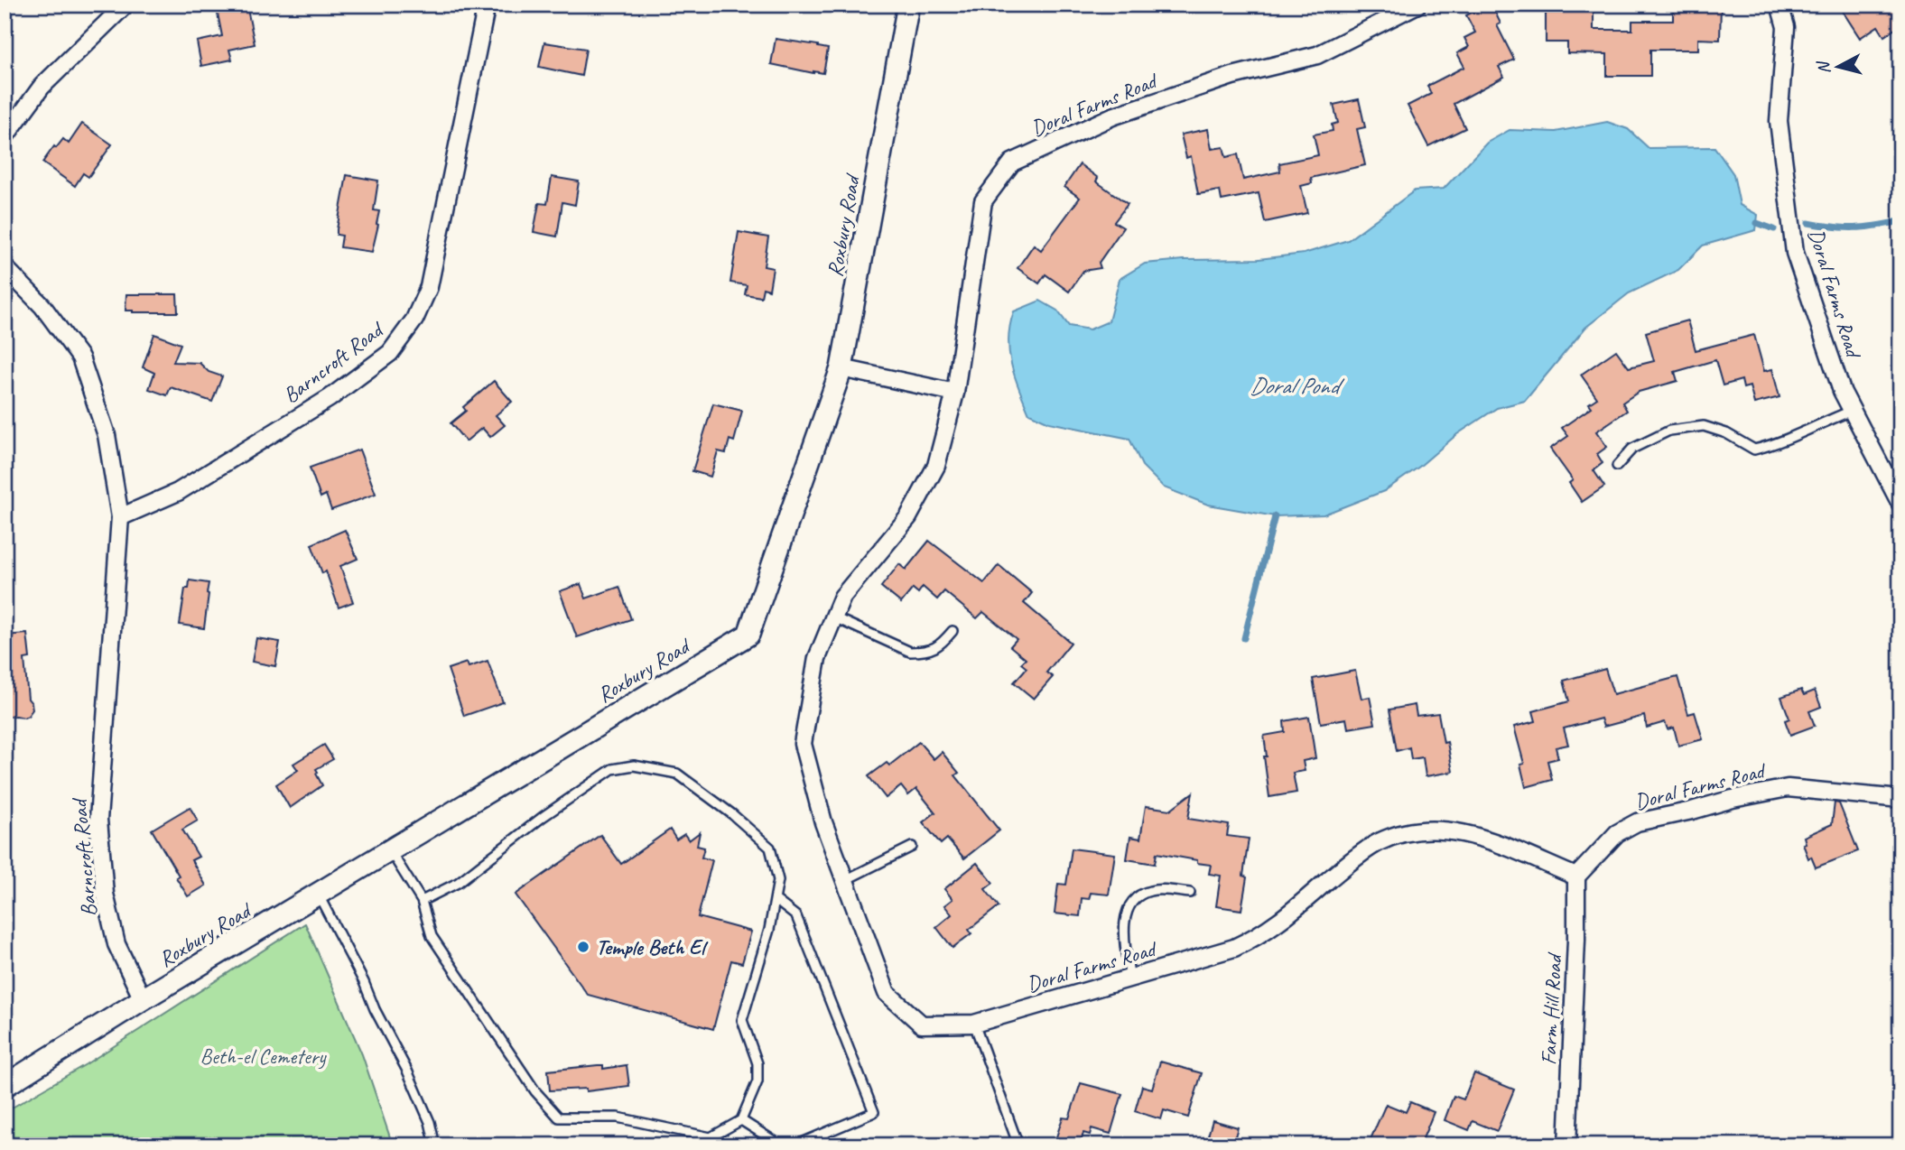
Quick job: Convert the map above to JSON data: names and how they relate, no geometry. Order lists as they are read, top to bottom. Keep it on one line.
{"streets":{"street":["Doral Farms Road","Roxbury Road","Barncroft Road","Farm Hill Road"]},"crossings":[["Doral Farms Road","Farm Hill Road"],["Roxbury Road","Barncroft Road"]],"water":["Doral Pond"],"parks":["Beth-el Cemetery"],"places":["Temple Beth El"],"north":"left"}
